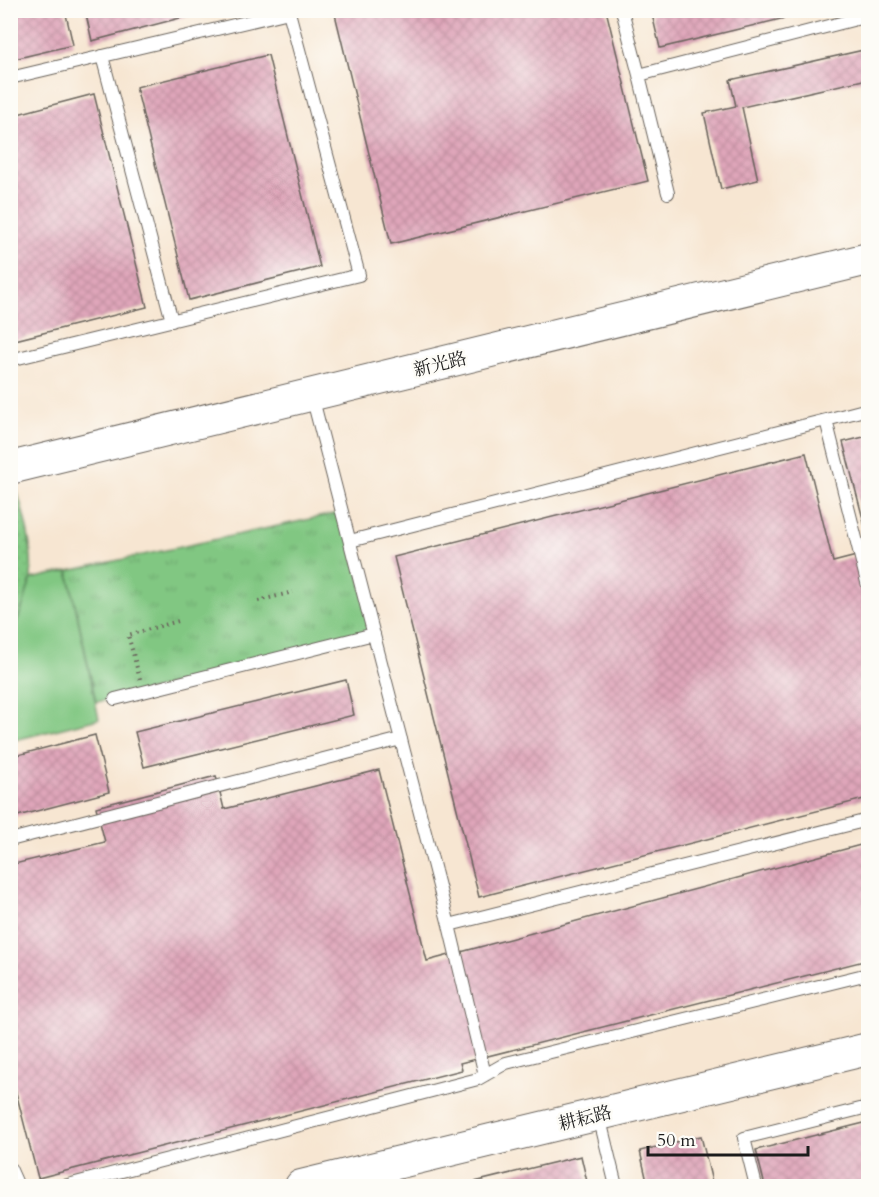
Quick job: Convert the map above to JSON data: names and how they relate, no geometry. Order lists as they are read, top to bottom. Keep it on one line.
{"streets":{"street":["新光路","耕耘路"]},"scale_bar":"50 m"}
